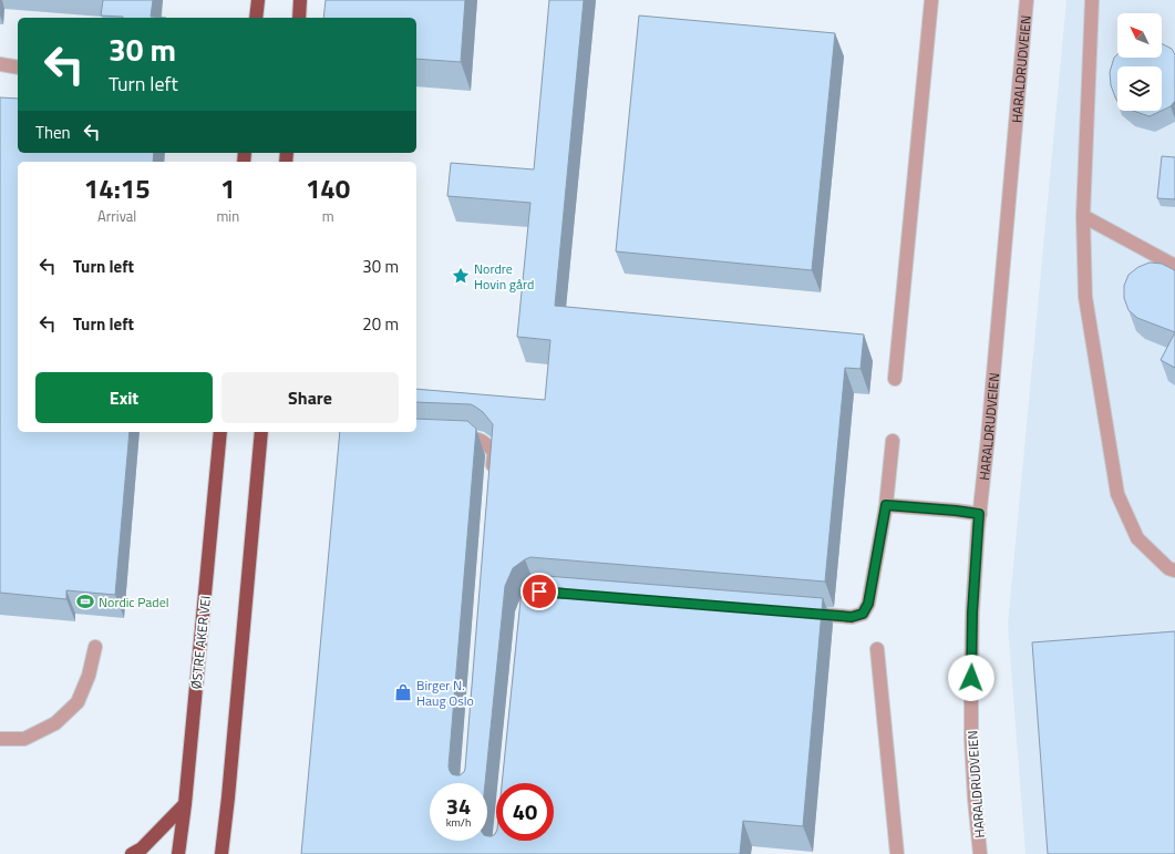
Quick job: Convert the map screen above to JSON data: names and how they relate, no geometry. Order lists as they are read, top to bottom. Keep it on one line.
{"streets":{"highway":["ØSTRE AKER VEI"],"street":["HARALDRUDVEIEN"]},"places":{"place":["Nordre Hovin gård"],"sports":["Nordic Padel"],"shop":["Birger N. Haug Oslo"]},"north":"top left","page":{"turn":["30 m","Turn left"],"then":"Then","eta":["14:15","Arrival","1","min","140","m"],"list":[{"name":"Turn left","value":"30 m"},{"name":"Turn left","value":"20 m"}],"buttons":["Exit","Share"],"speed":"34 km/h","limit":"40"}}
